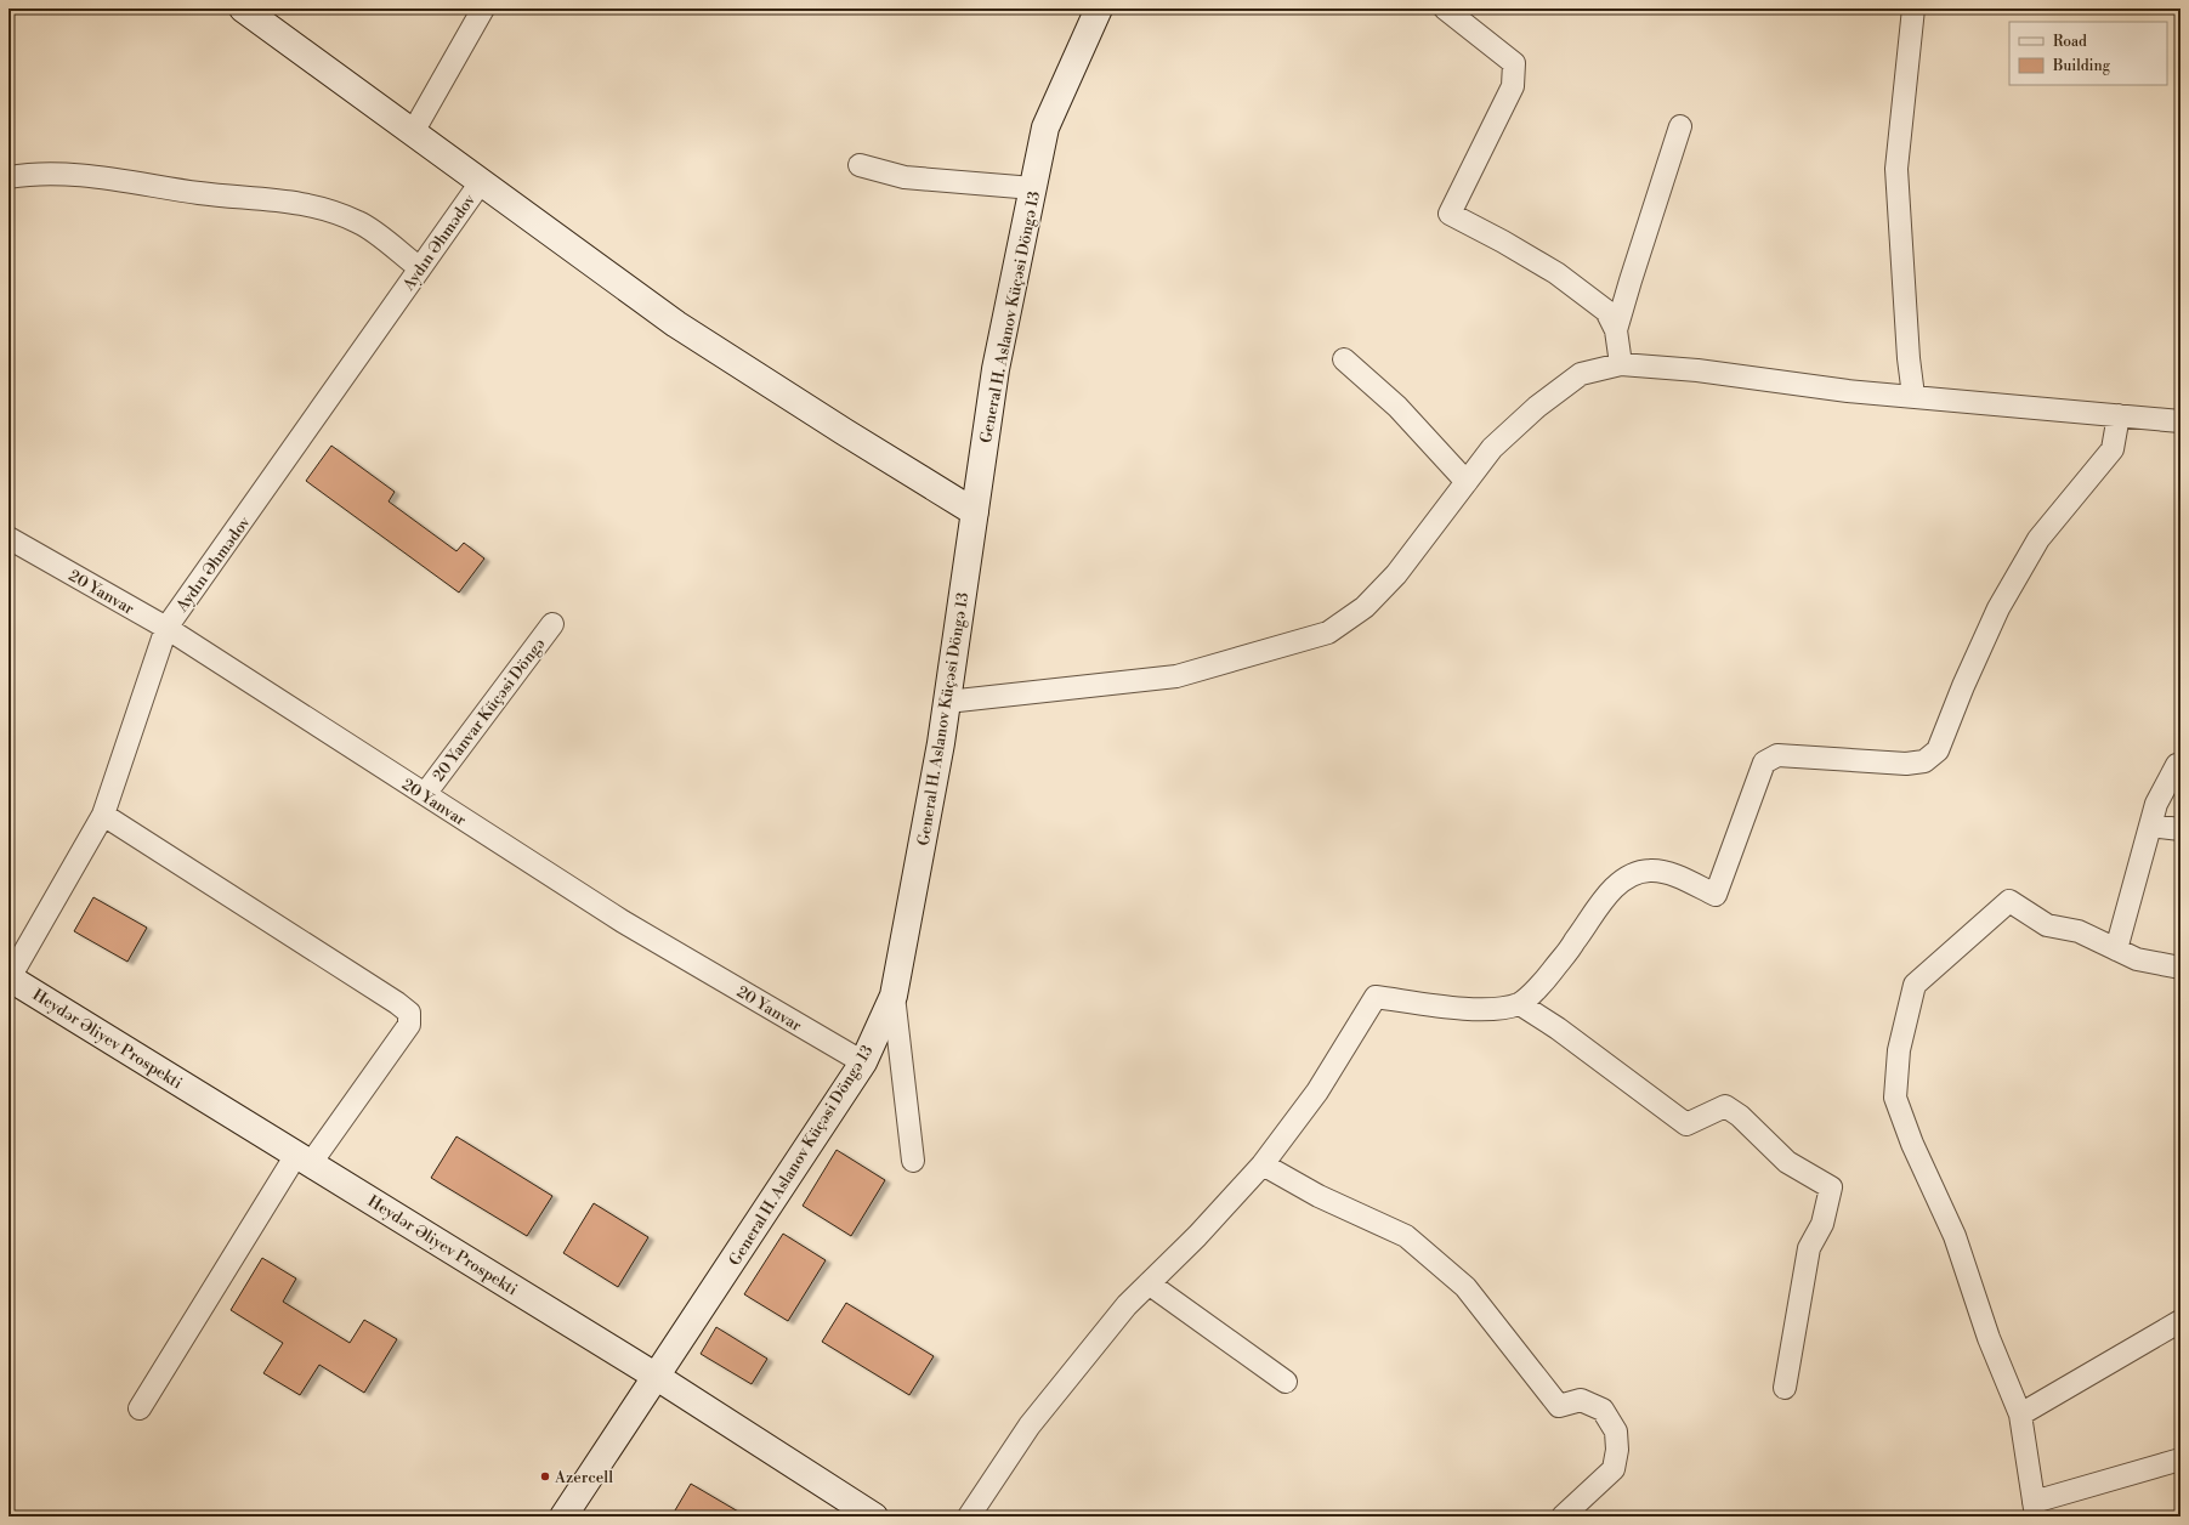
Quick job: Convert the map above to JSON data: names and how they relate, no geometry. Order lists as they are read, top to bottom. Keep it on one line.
{"streets":{"main road":["General H. Aslanov Küçəsi Döngə 13","Heydər Əliyev Prospekti"],"street":["Aydın Əhmədov","20 Yanvar","20 Yanvar Küçəsi Döngə"]},"crossings":[["Aydın Əhmədov","20 Yanvar"],["Aydın Əhmədov","Heydər Əliyev Prospekti"],["General H. Aslanov Küçəsi Döngə 13","20 Yanvar"],["General H. Aslanov Küçəsi Döngə 13","Heydər Əliyev Prospekti"],["20 Yanvar","20 Yanvar Küçəsi Döngə"]],"places":["Azercell"],"legend":["Road","Building"]}
